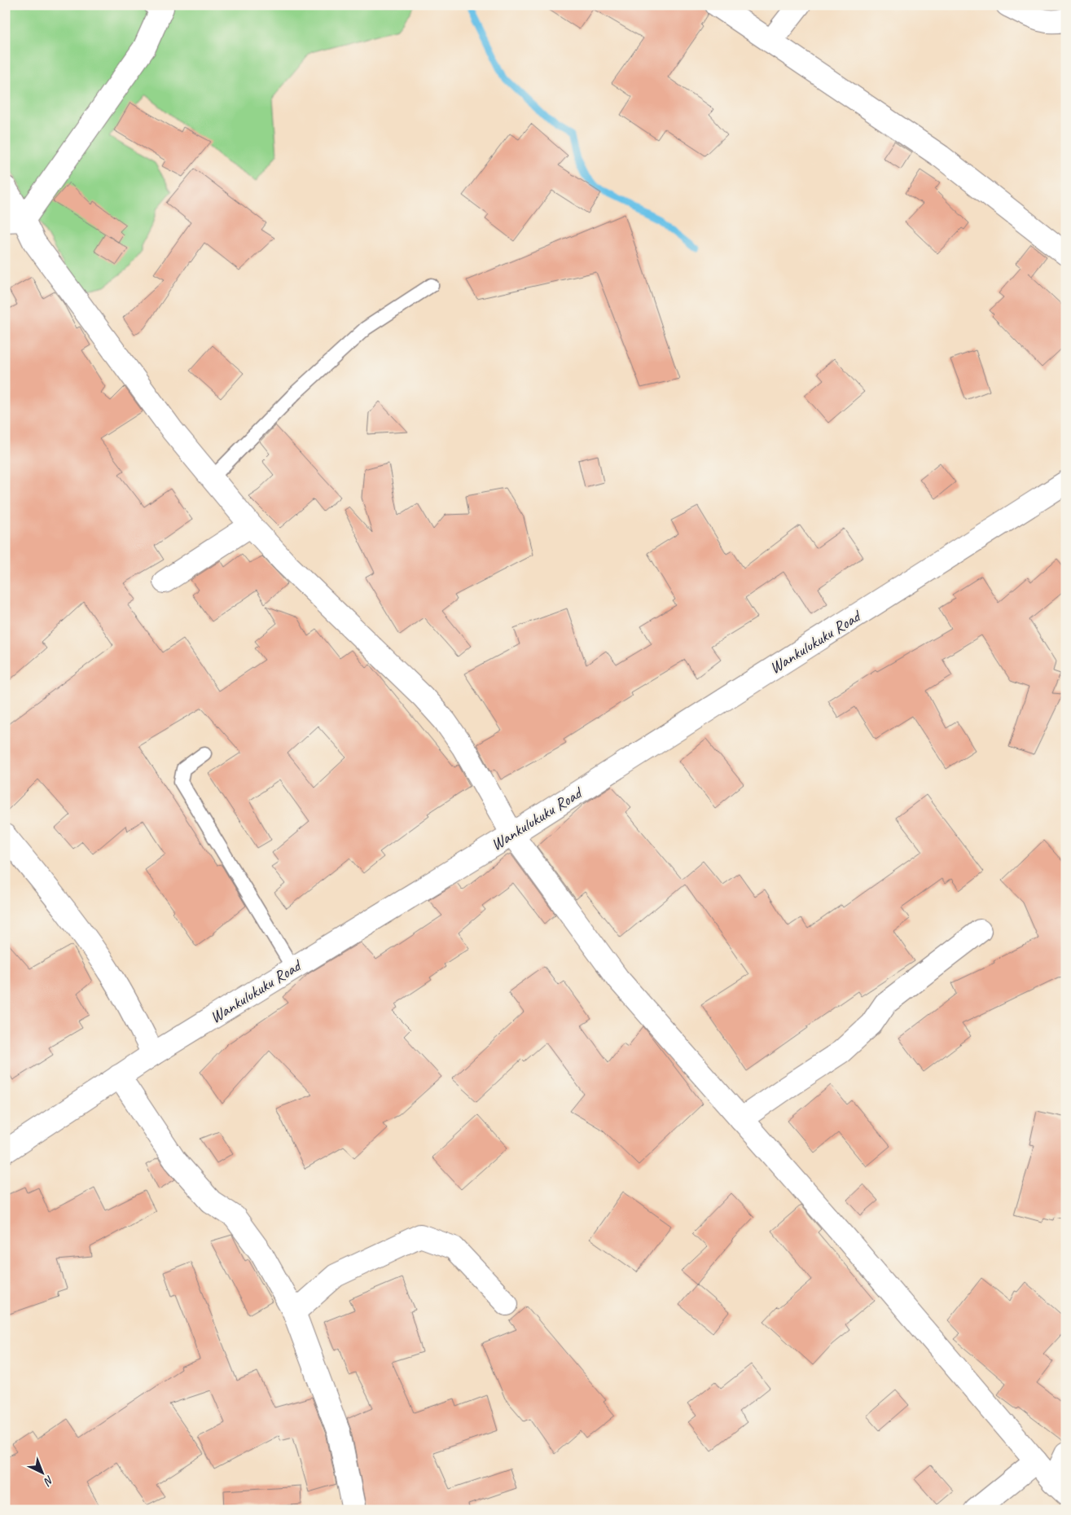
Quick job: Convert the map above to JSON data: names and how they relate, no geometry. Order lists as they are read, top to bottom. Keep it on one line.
{"streets":{"street":["Wankulukuku Road"]},"north":"bottom right"}
